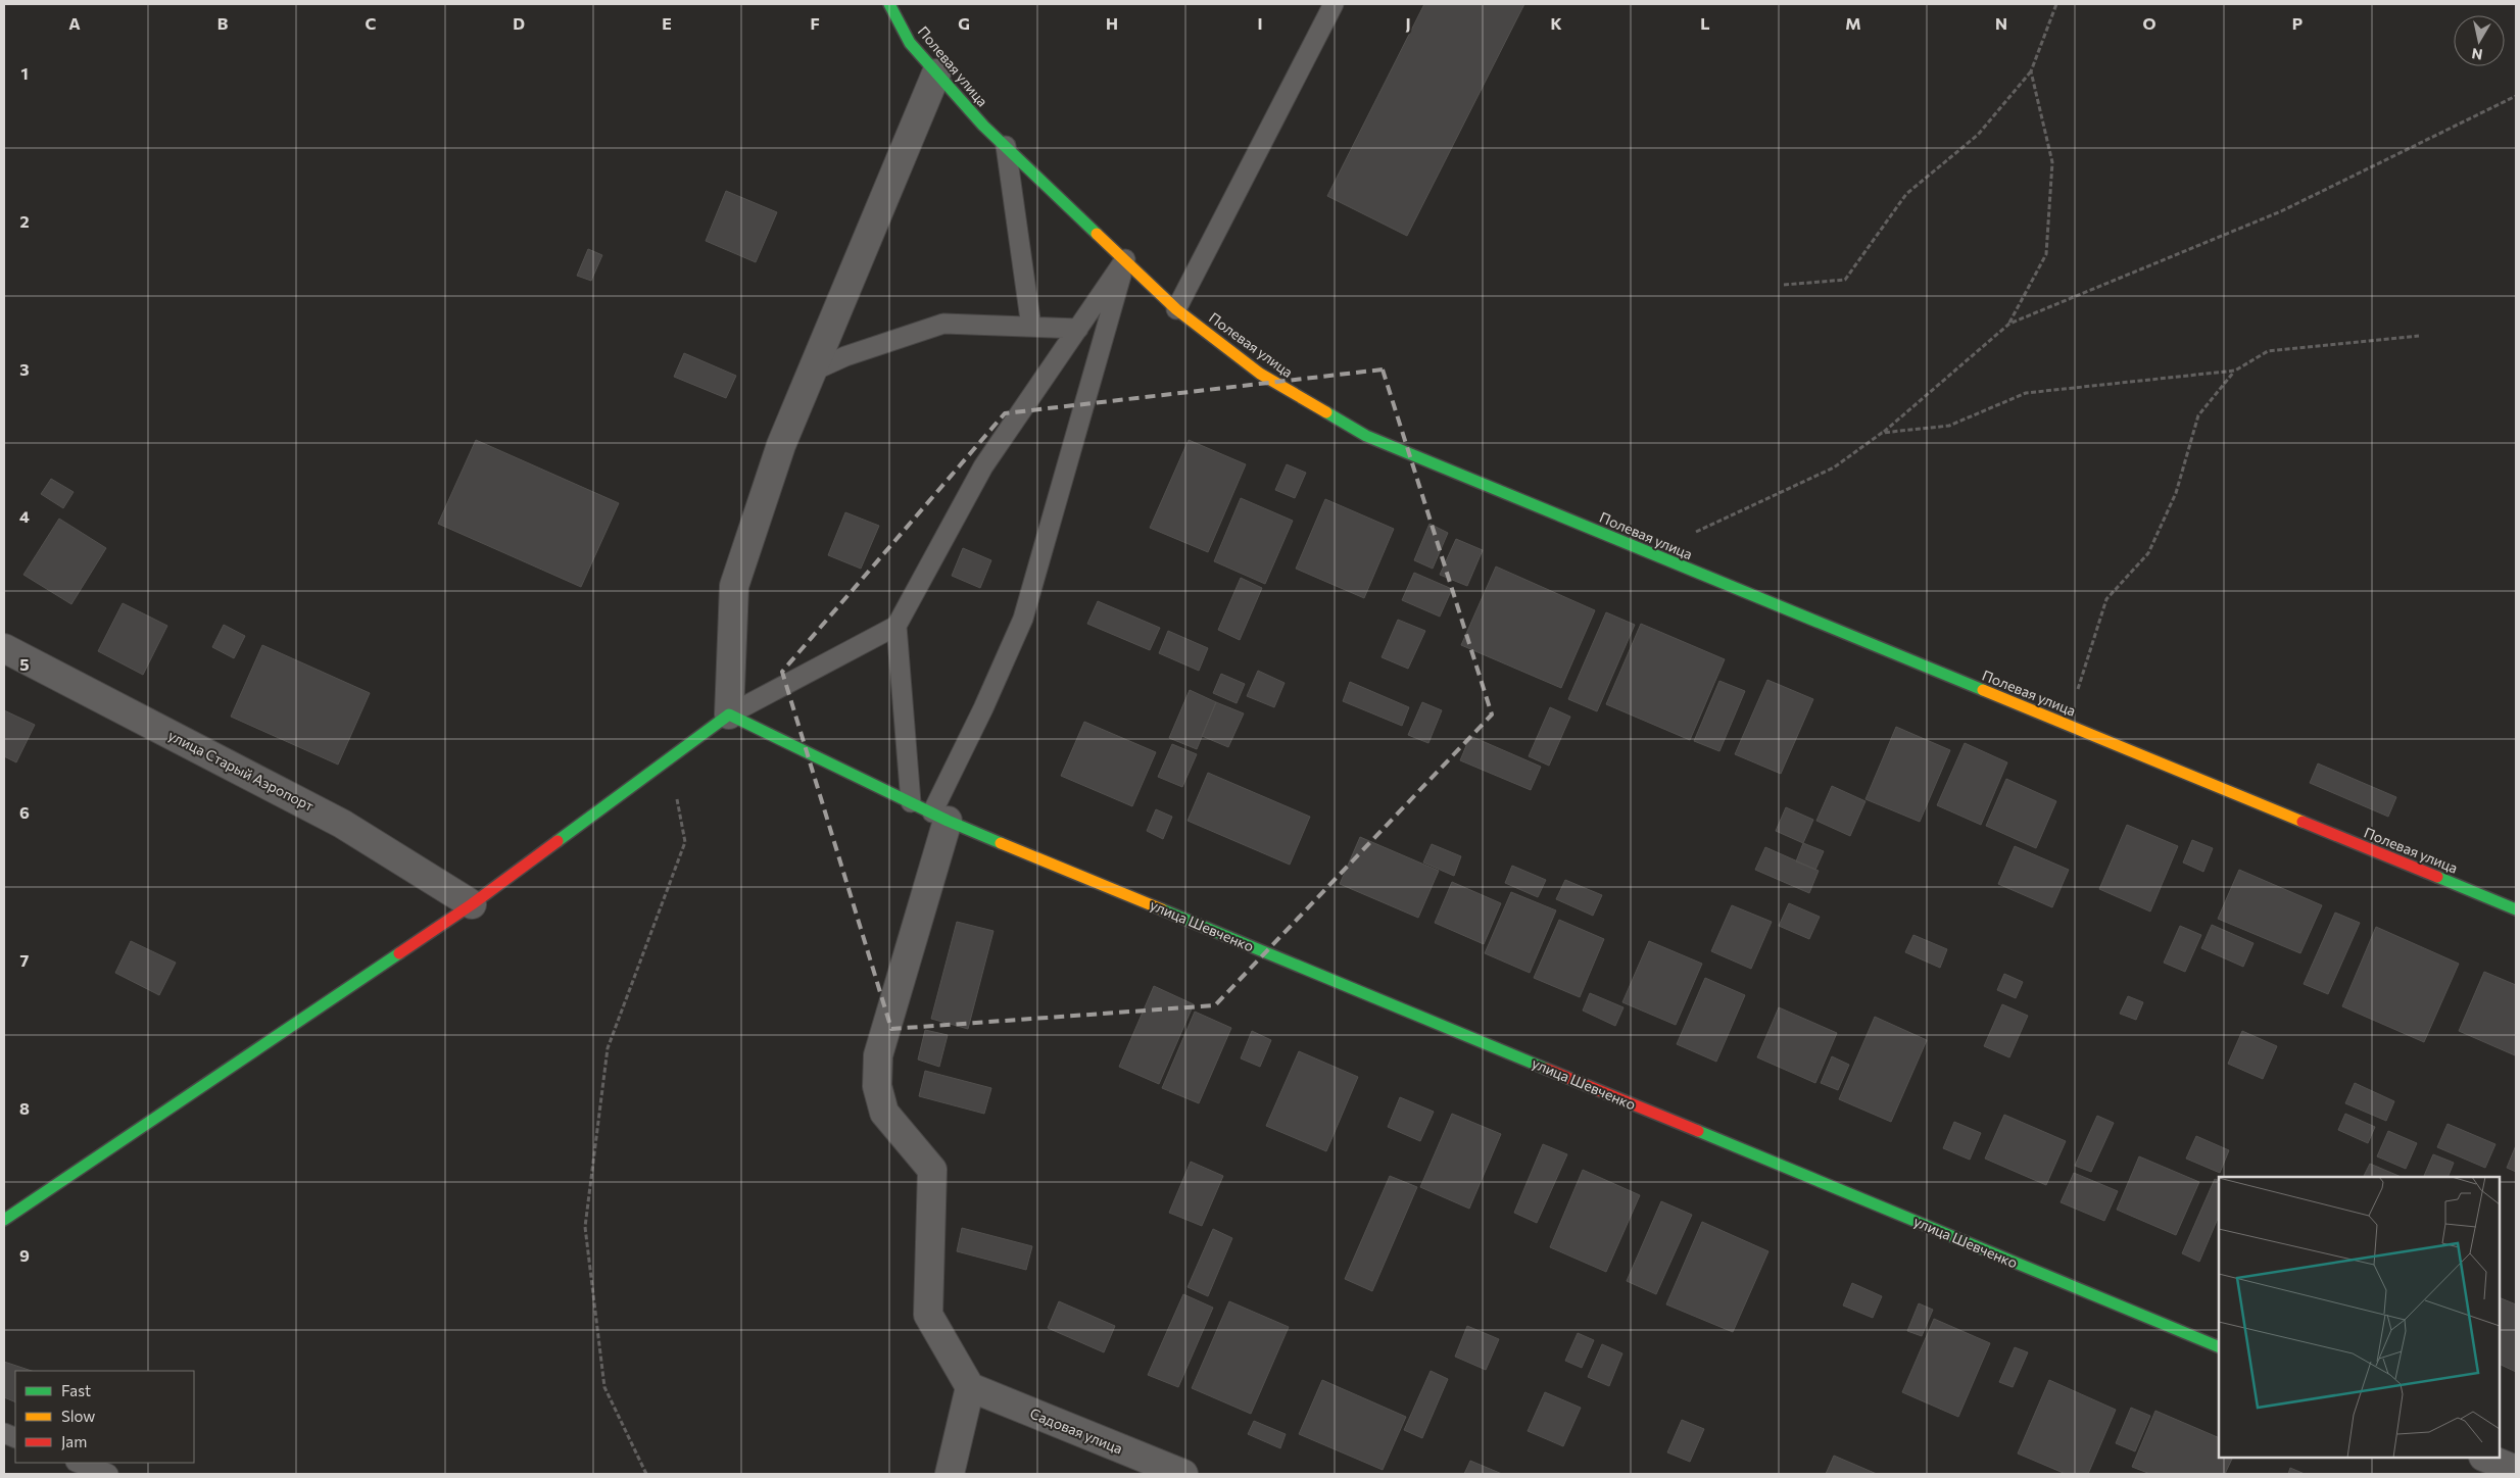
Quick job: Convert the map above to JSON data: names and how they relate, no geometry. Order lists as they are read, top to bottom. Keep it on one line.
{"streets":{"street":["Полевая улица","улица Старый Аэропорт","улица Шевченко","Садовая улица"]},"legend":["Fast","Slow","Jam"],"north":"bottom","grid":{"columns":["A","B","C","D","E","F","G","H","I","J","K","L","M","N","O","P"],"rows":["1","2","3","4","5","6","7","8","9"]}}
